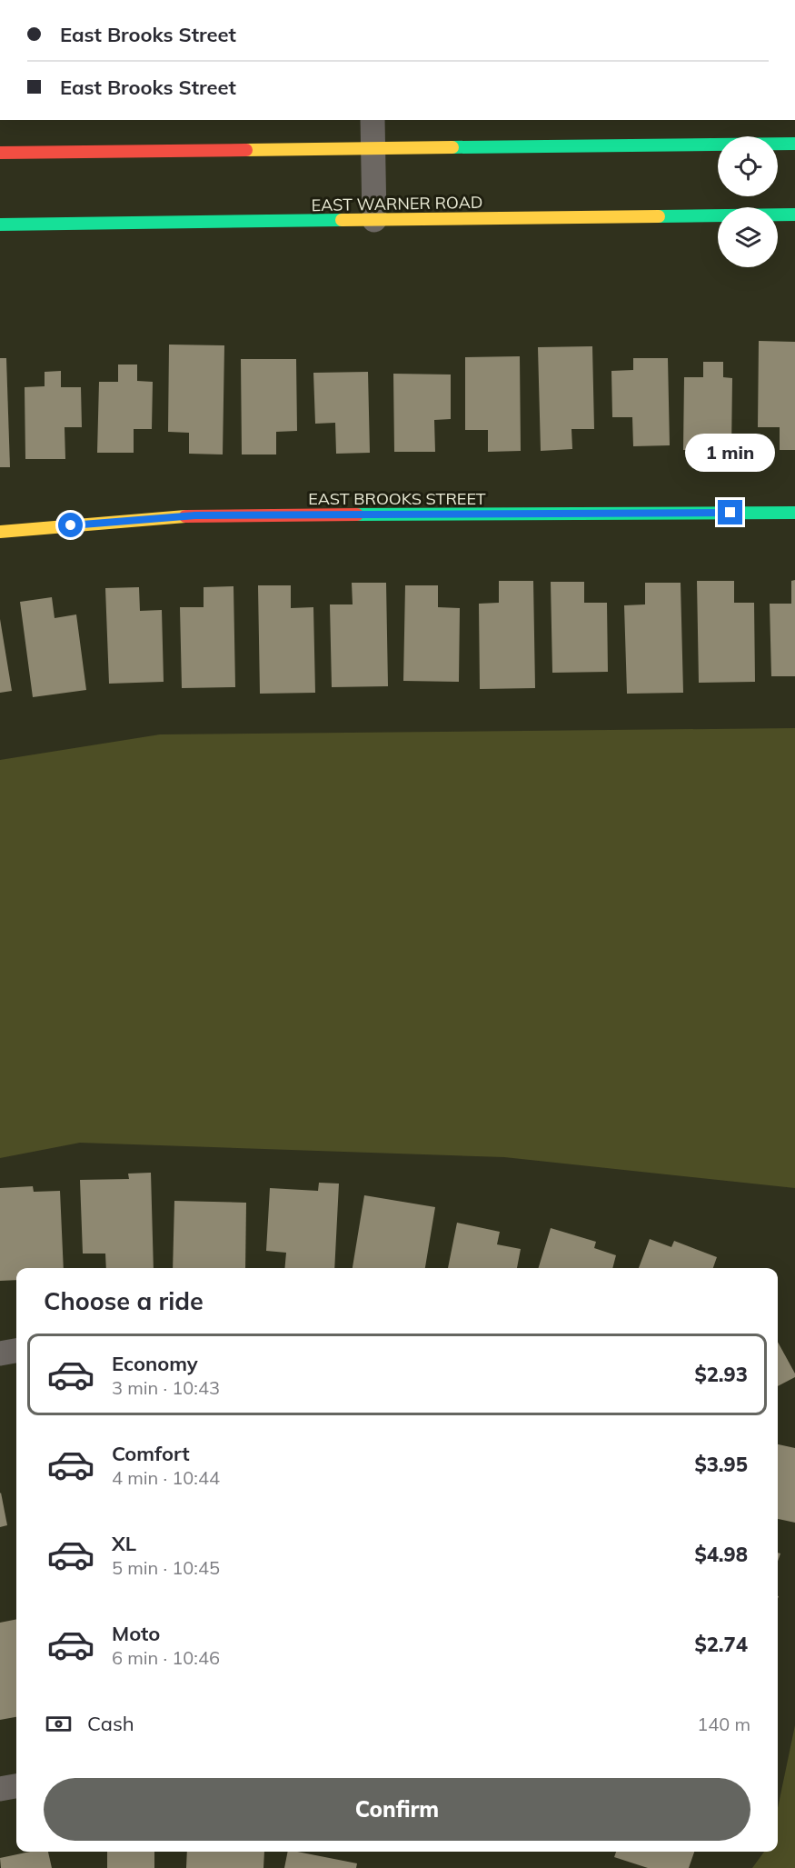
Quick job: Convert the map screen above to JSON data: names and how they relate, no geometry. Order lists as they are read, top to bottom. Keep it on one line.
{"streets":{"main road":["EAST WARNER ROAD","EAST BROOKS STREET"]},"page":{"banner":["East Brooks Street","East Brooks Street"],"bubble":"1 min","heading":"Choose a ride","list":[{"name":"Economy","note":"3 min · 10:43","value":"$2.93"},{"name":"Comfort","note":"4 min · 10:44","value":"$3.95"},{"name":"XL","note":"5 min · 10:45","value":"$4.98"},{"name":"Moto","note":"6 min · 10:46","value":"$2.74"}],"pay":["Cash","140 m"],"buttons":"Confirm"}}
